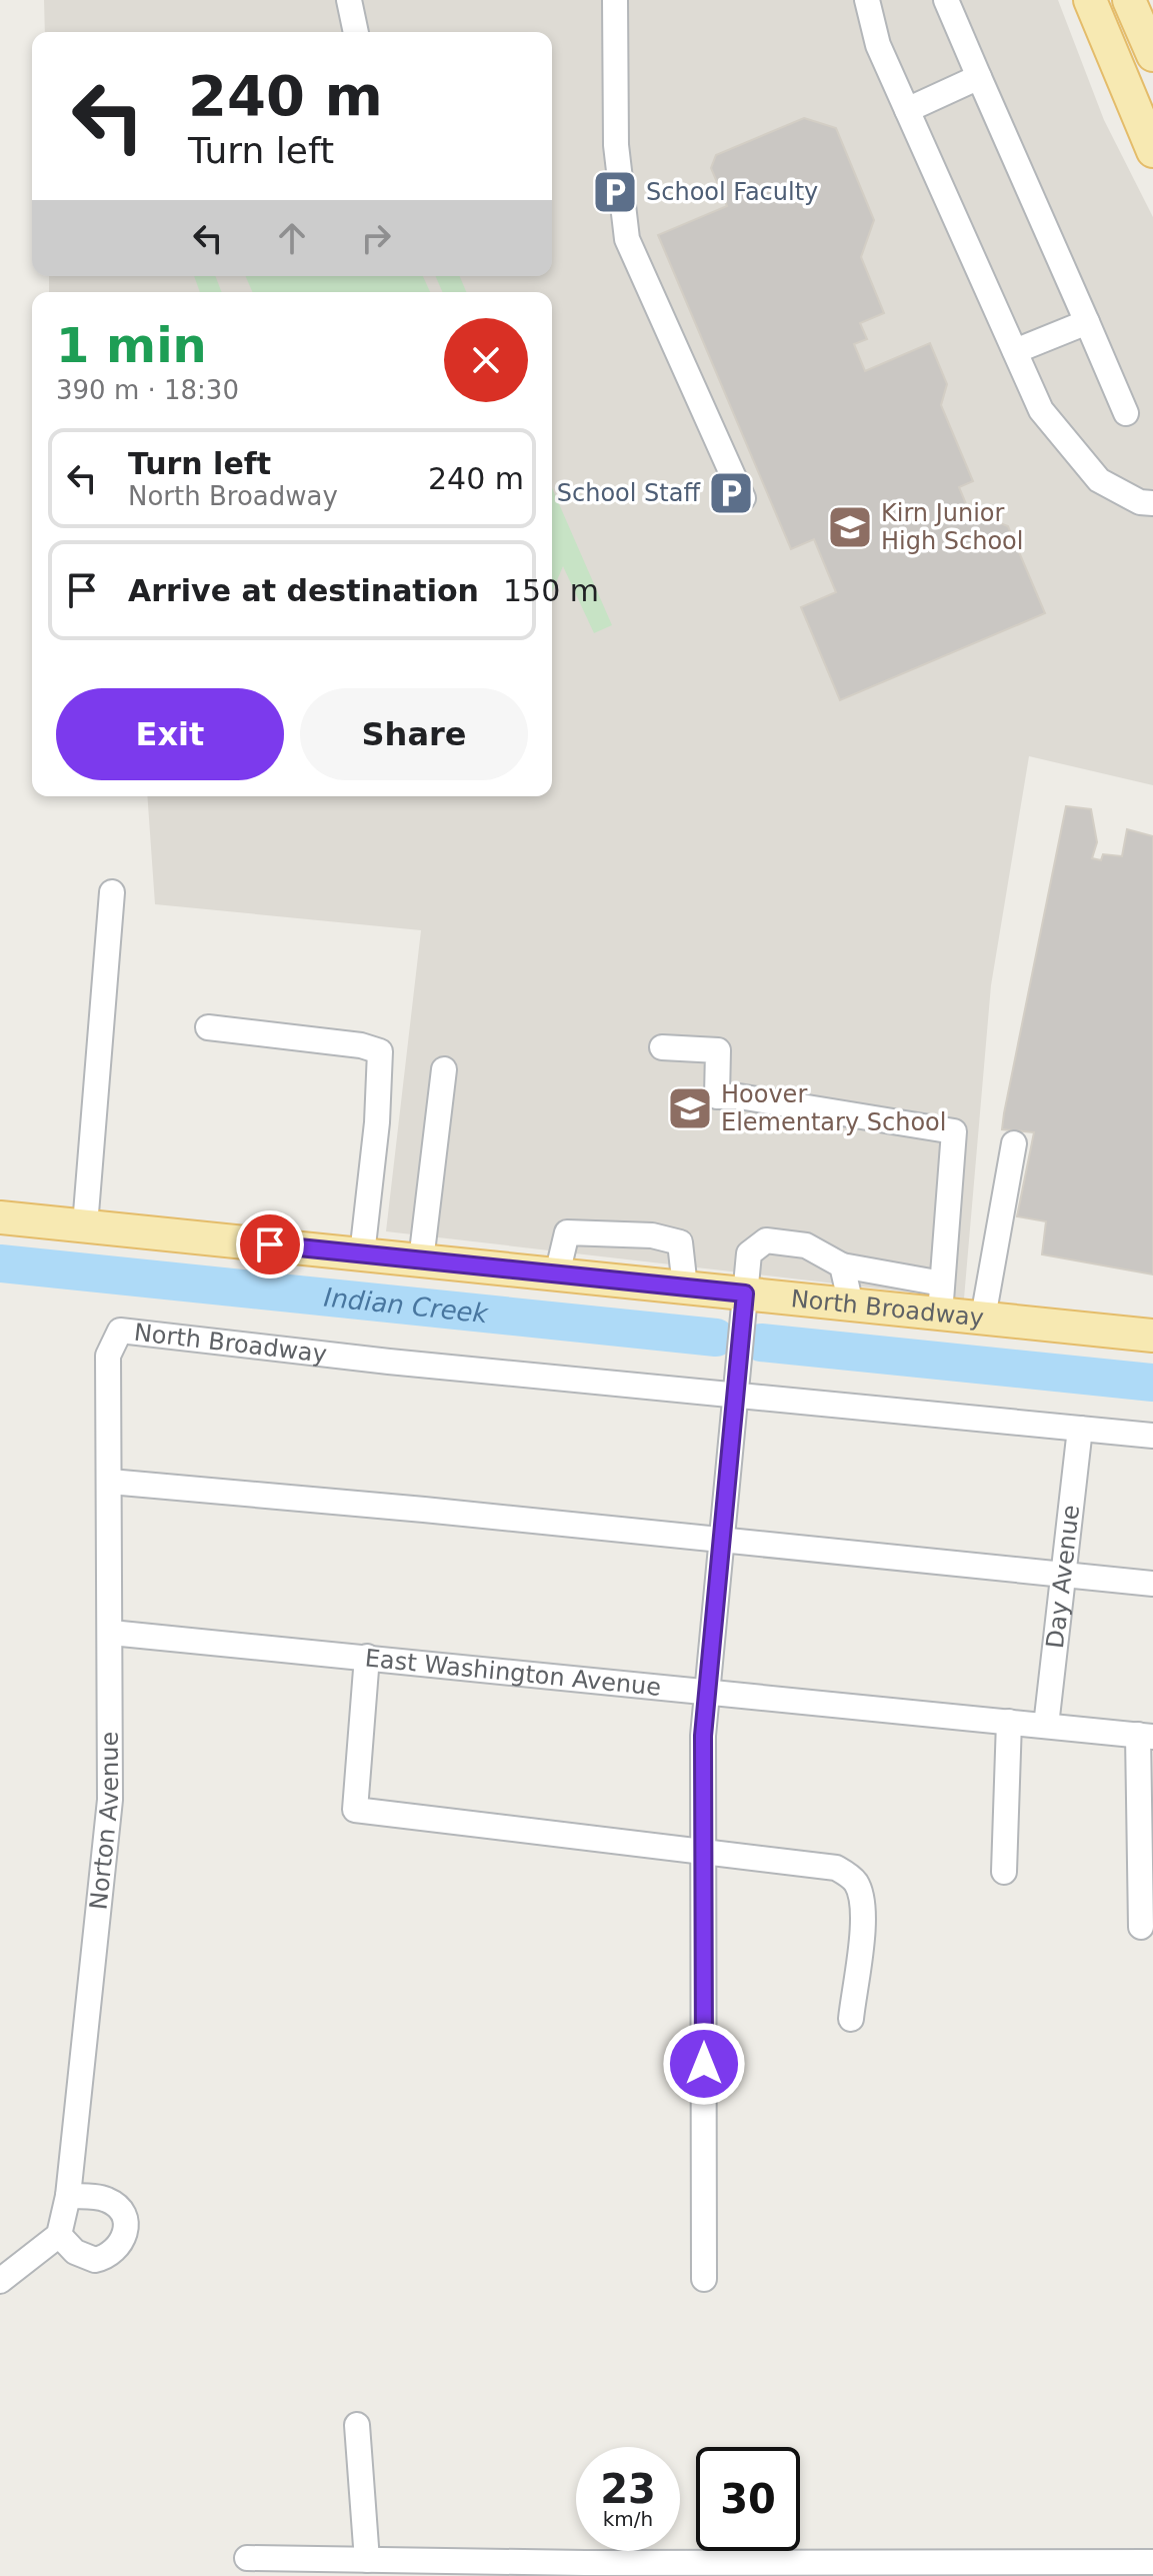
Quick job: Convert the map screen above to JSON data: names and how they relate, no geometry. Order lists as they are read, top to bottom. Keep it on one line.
{"streets":{"main road":["North Broadway"],"street":["Day Avenue","East Washington Avenue","Norton Avenue"]},"crossings":[["North Broadway","Day Avenue"],["North Broadway","Norton Avenue"],["Day Avenue","East Washington Avenue"],["East Washington Avenue","Norton Avenue"]],"water":["Indian Creek"],"places":{"parking":["School Faculty","School Staff"],"school or university":["Kirn Junior High School","Hoover Elementary School"]},"page":{"turn":["240 m","Turn left"],"heading":["1 min","390 m · 18:30"],"list":[{"name":"Turn left","note":"North Broadway","value":"240 m"},{"name":"Arrive at destination","value":"150 m"}],"buttons":["Exit","Share"],"speed":"23 km/h","limit":"30"}}
